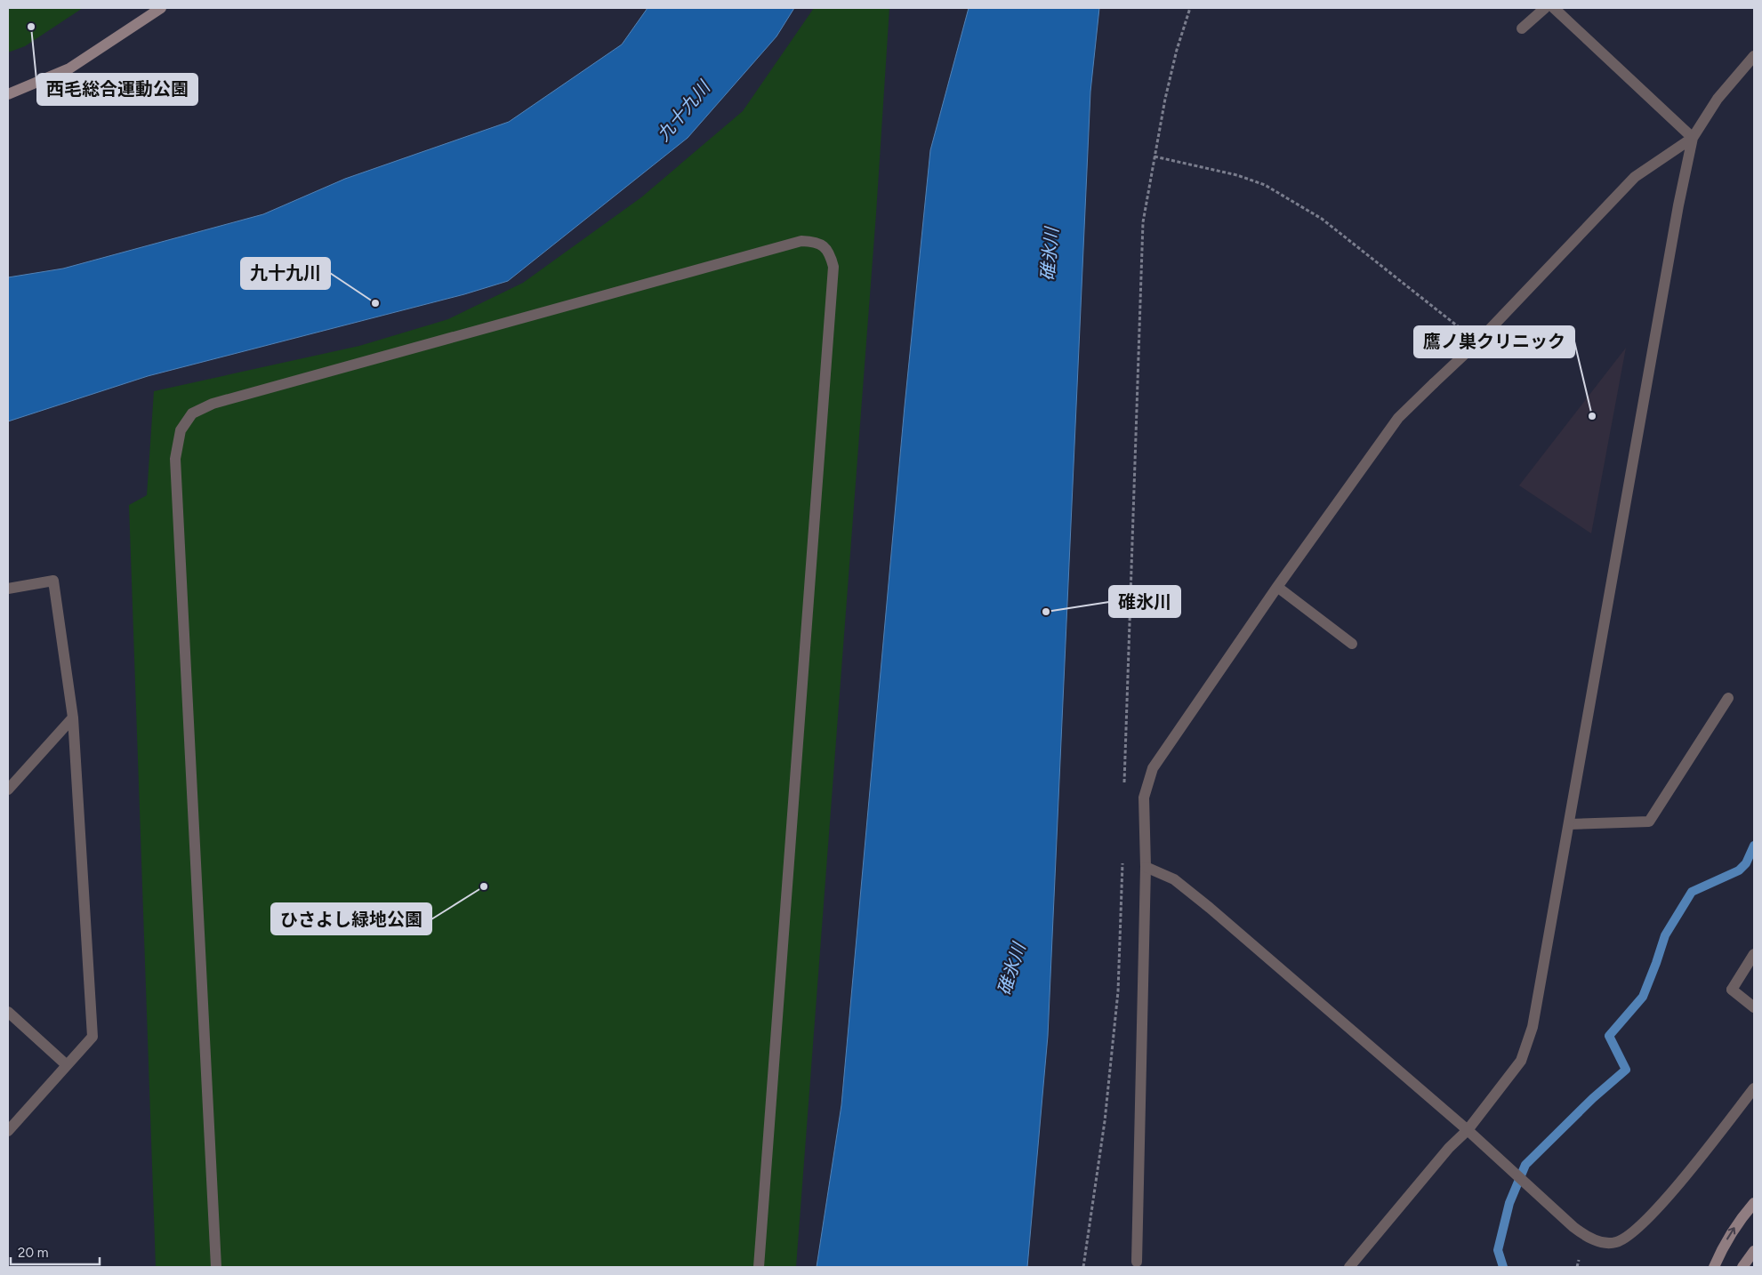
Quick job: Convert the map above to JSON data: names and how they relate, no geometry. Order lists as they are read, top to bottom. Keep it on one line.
{"water":["九十九川","碓氷川"],"places":["西毛総合運動公園","九十九川","鷹ノ巣クリニック","碓氷川","ひさよし緑地公園"],"scale_bar":"20 m"}
